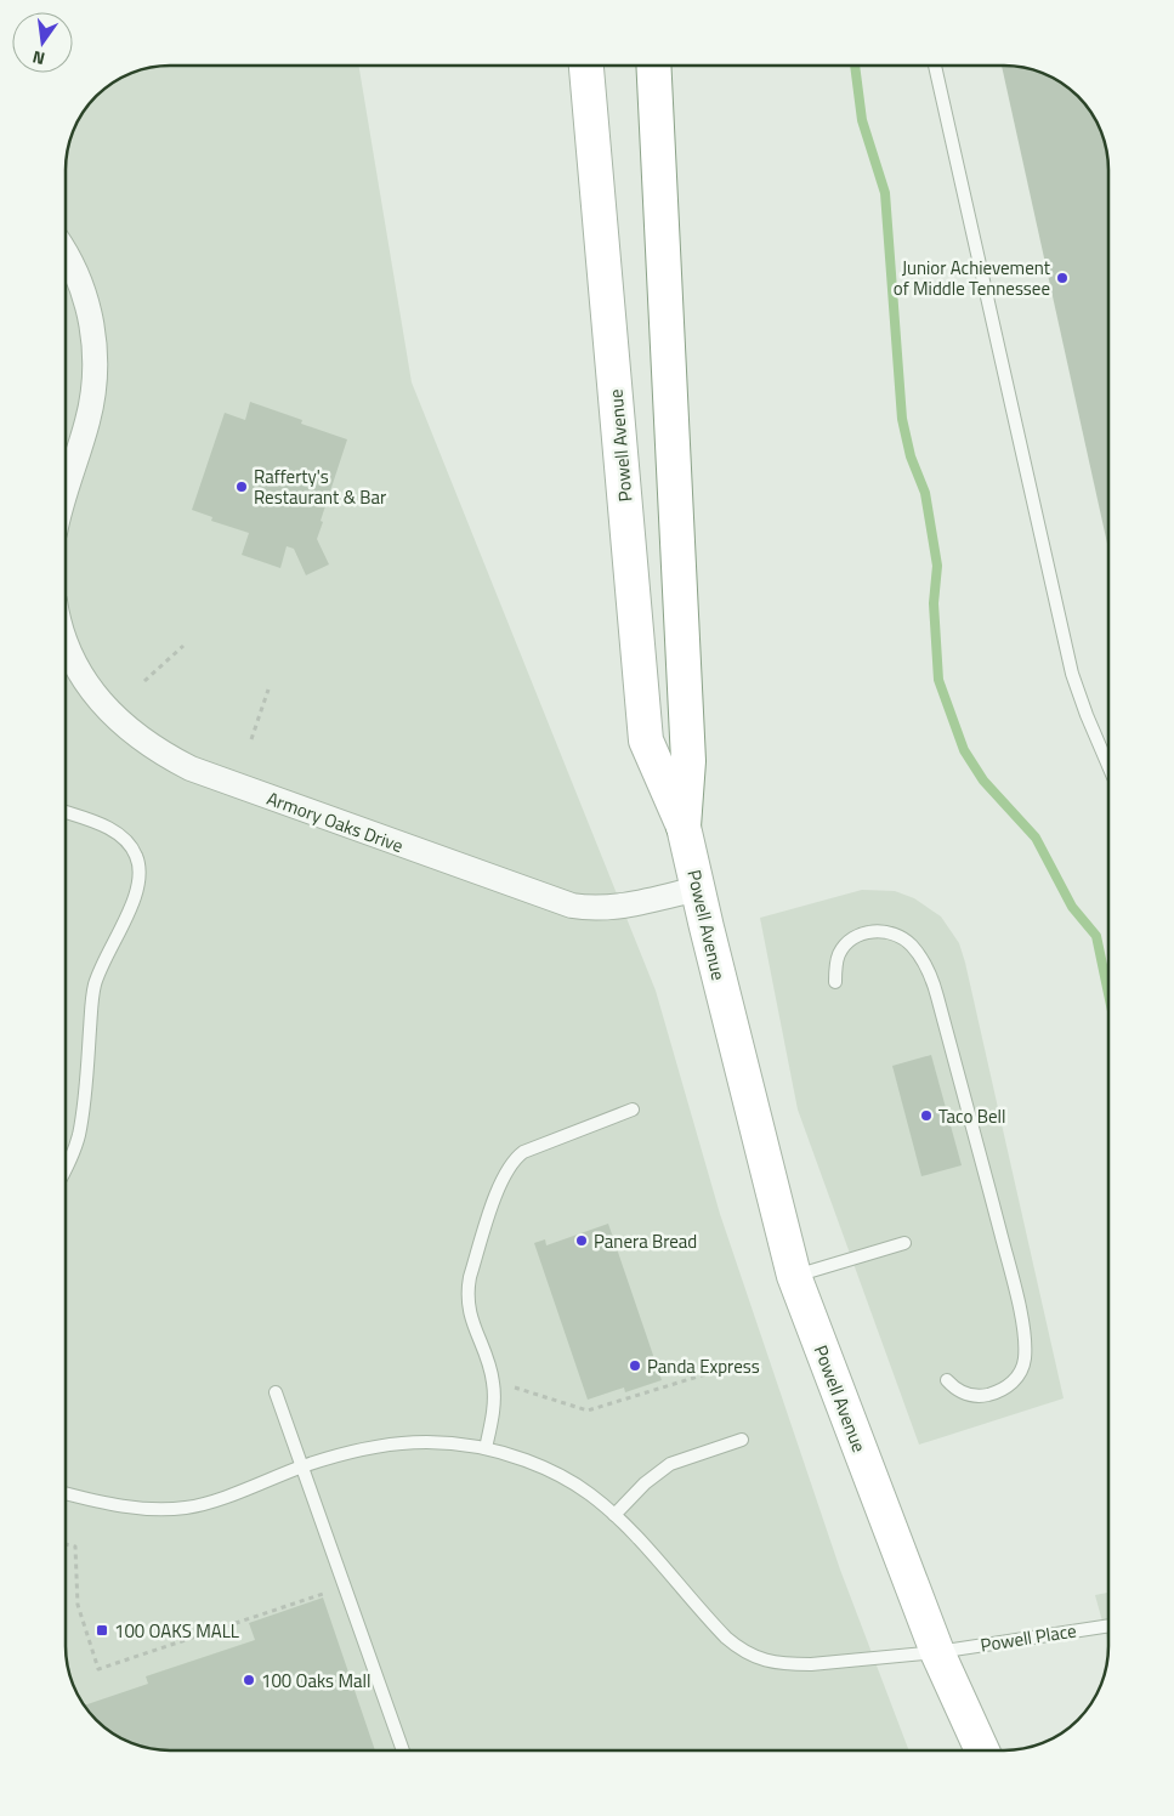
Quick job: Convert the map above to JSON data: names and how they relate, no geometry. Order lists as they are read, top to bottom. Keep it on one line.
{"streets":{"main road":["Powell Avenue"],"street":["Armory Oaks Drive"],"lane":["Powell Place"]},"crossings":[["Powell Avenue","Armory Oaks Drive"],["Powell Avenue","Powell Place"]],"places":{"other":["Junior Achievement of Middle Tennessee","Rafferty's Restaurant & Bar","Taco Bell","Panera Bread","Panda Express","100 Oaks Mall"],"transit":["100 OAKS MALL"]},"north":"bottom"}
